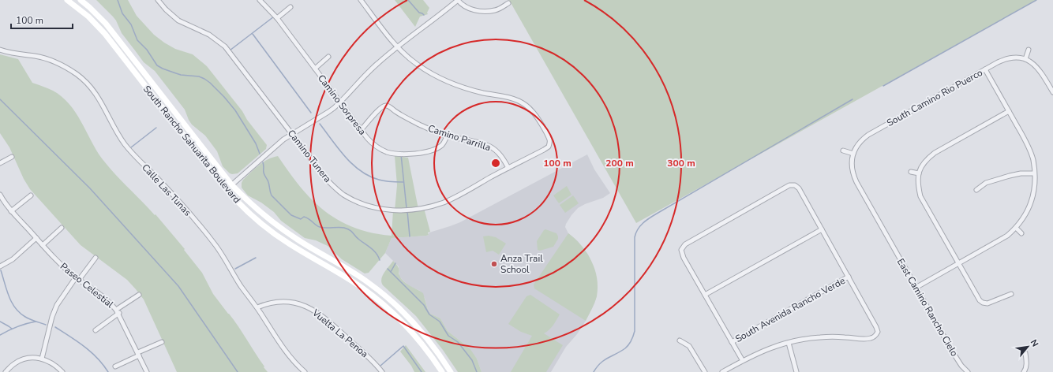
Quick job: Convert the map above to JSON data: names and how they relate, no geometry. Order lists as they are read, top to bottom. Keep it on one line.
{"streets":{"street":["South Camino Rio Puerco","Camino Sorpresa","Camino Parrilla","South Rancho Sahuarita Boulevard","Camino Tunera","Calle Las Tunas","Paseo Celestial","East Camino Rancho Cielo","South Avenida Rancho Verde","Vuelta La Penoa"]},"crossings":[["South Camino Rio Puerco","East Camino Rancho Cielo"],["Camino Sorpresa","Camino Parrilla"],["Camino Parrilla","Camino Tunera"],["Calle Las Tunas","Vuelta La Penoa"]],"places":["Anza Trail School"],"scale_bar":"100 m","north":"top right","rings":["100 m","200 m","300 m"]}
